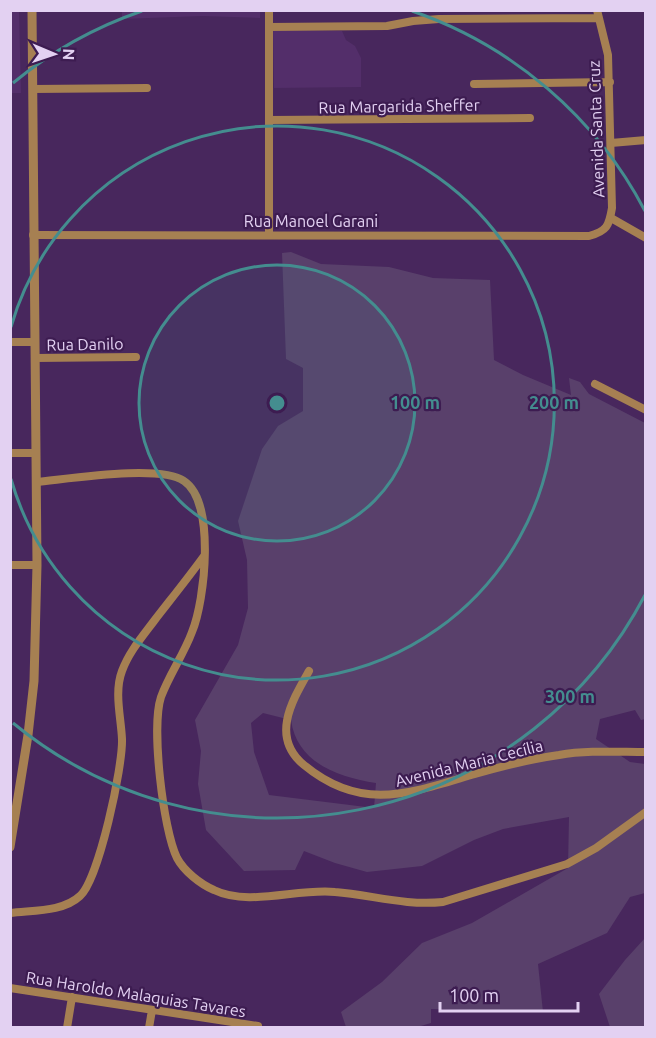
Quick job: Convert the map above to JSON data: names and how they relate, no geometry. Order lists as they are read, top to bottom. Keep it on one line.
{"streets":{"street":["Rua Margarida Sheffer","Avenida Santa Cruz","Rua Manoel Garani","Rua Danilo","Avenida Maria Cecília","Rua Haroldo Malaquias Tavares"]},"crossings":[["Avenida Santa Cruz","Rua Manoel Garani"]],"scale_bar":"100 m","north":"right","rings":["100 m","200 m","300 m"]}
